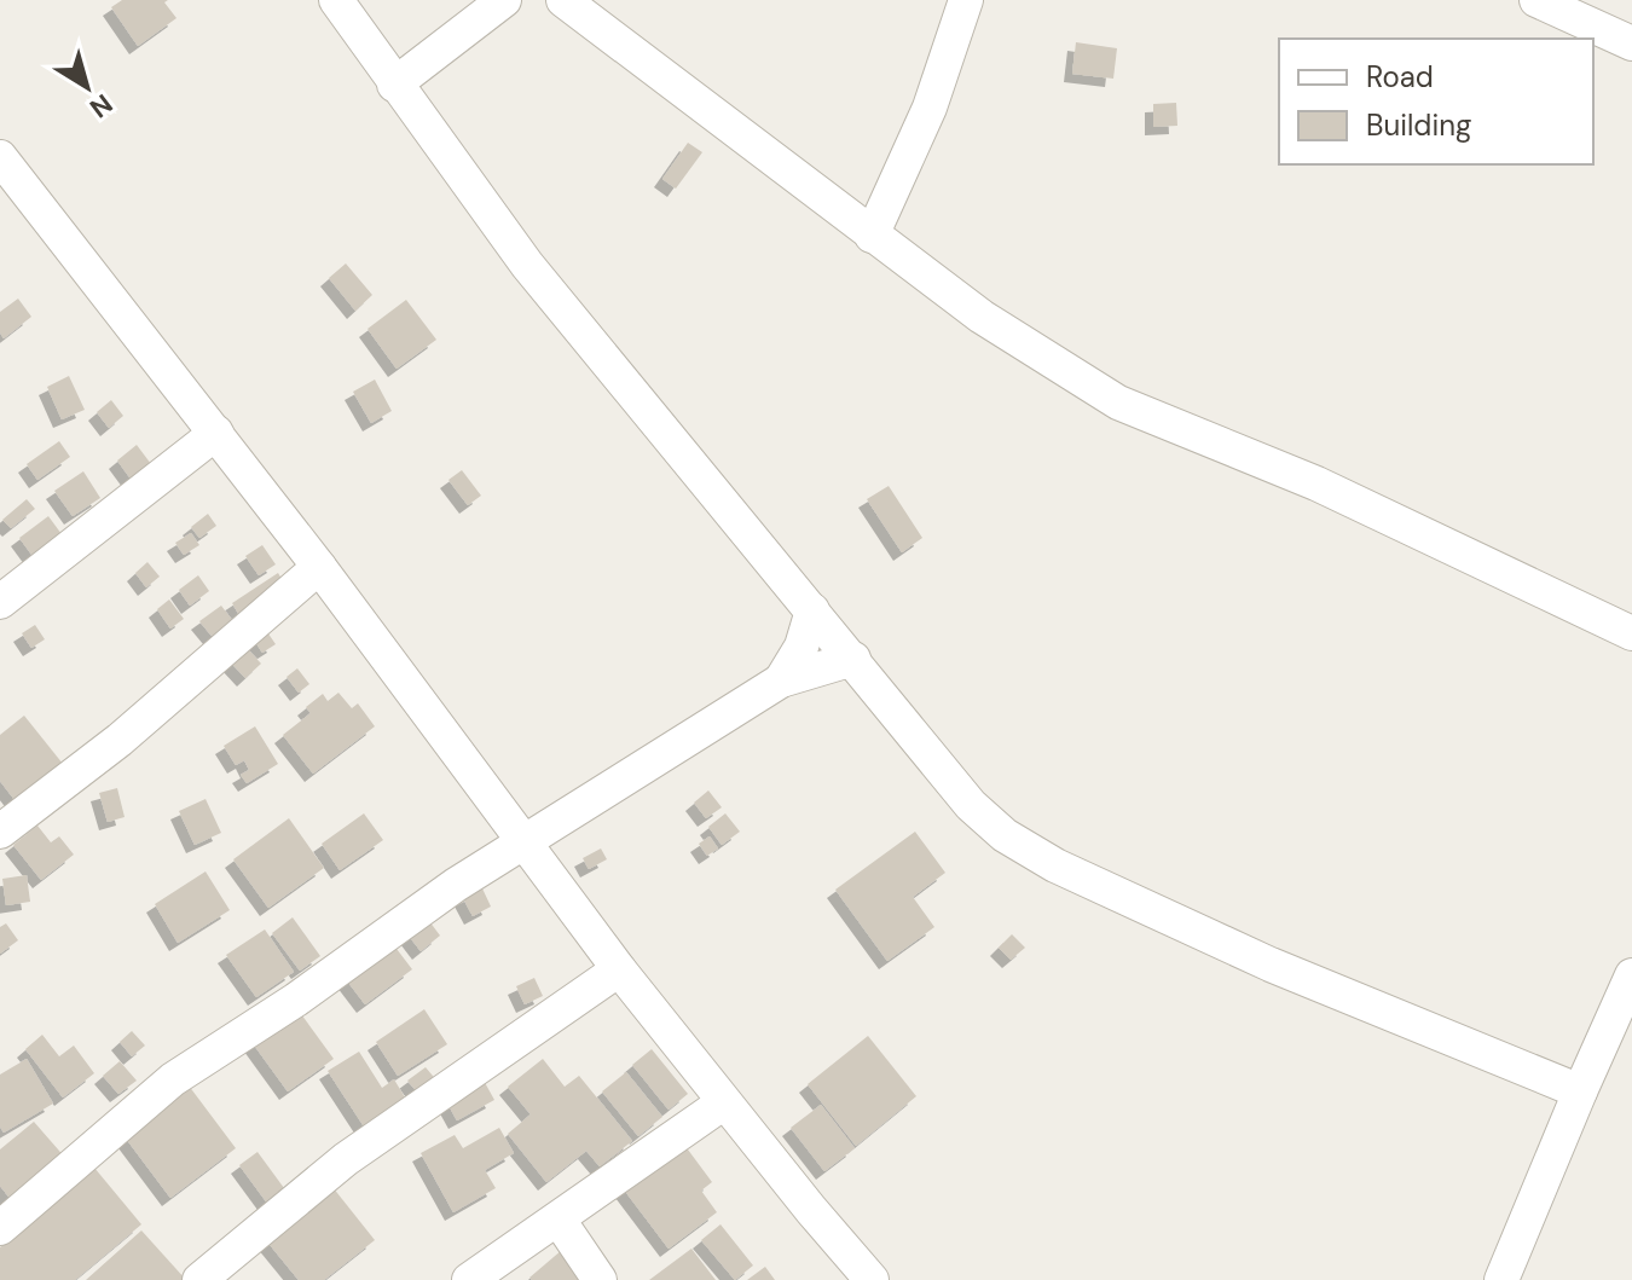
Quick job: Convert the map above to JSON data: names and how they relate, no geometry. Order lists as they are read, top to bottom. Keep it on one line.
{"legend":["Road","Building"],"north":"bottom right"}
